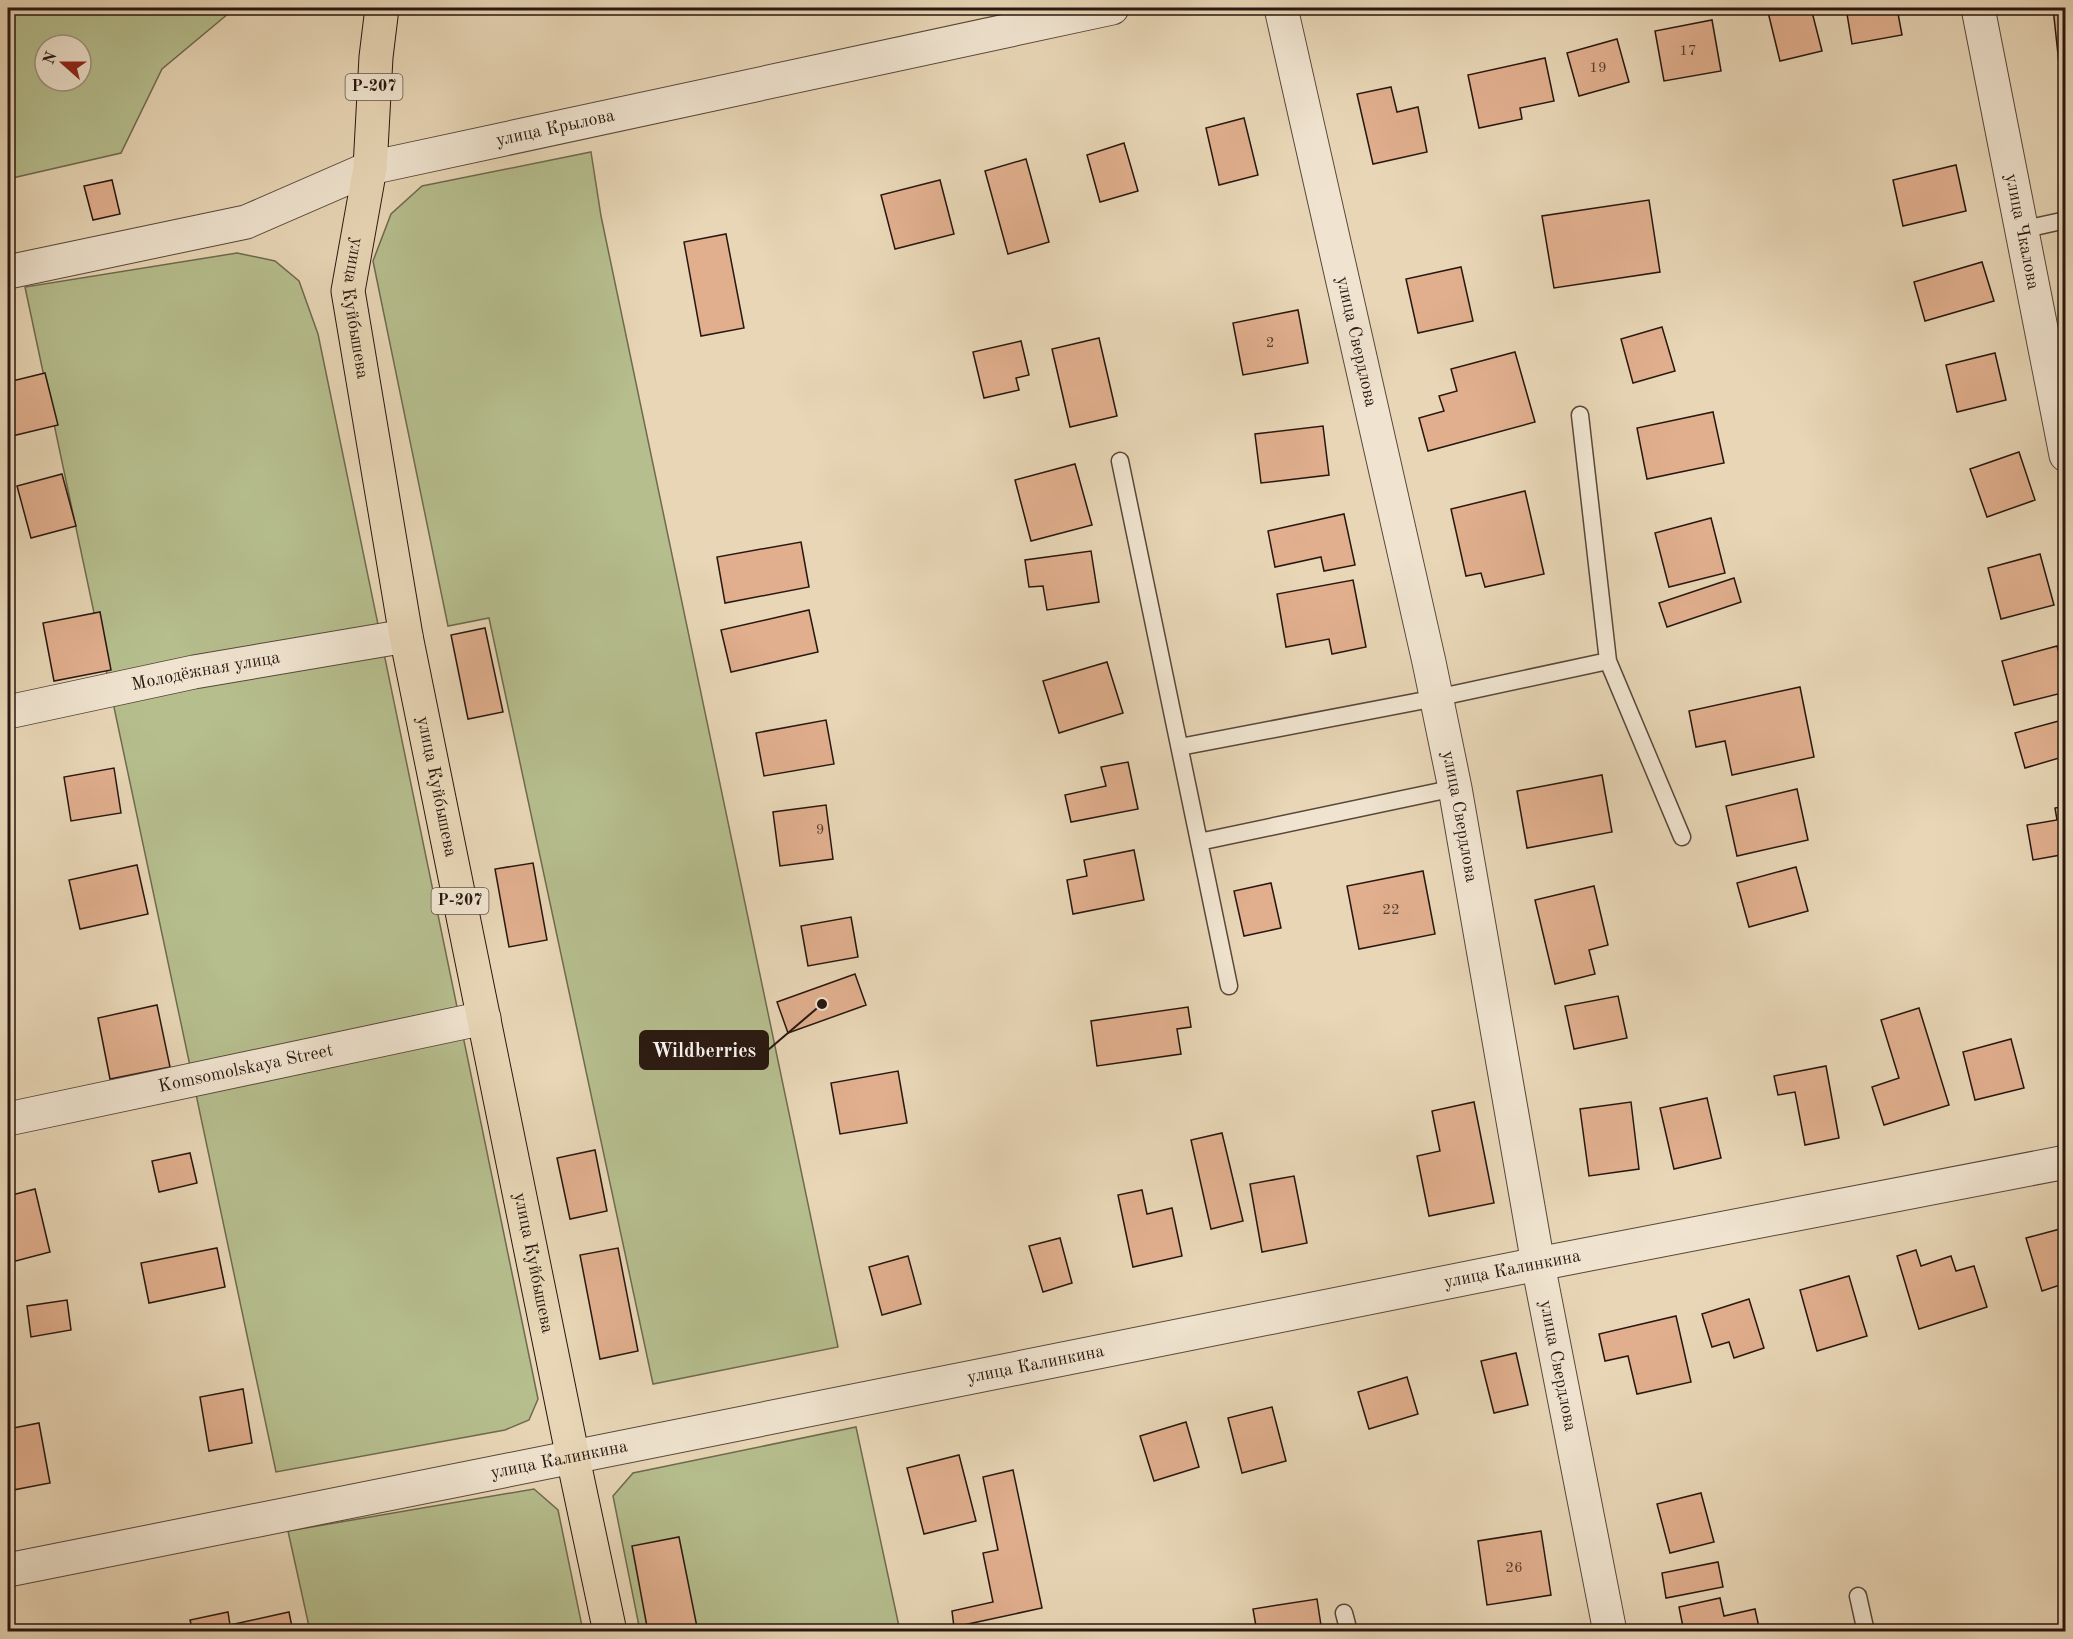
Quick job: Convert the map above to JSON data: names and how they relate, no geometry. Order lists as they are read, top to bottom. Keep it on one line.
{"streets":{"main road":["Р-207","улица Куйбышева"],"street":["улица Крылова","улица Чкалова","улица Свердлова","Молодёжная улица","Komsomolskaya Street","улица Калинкина"]},"crossings":[["улица Крылова","улица Куйбышева"],["улица Куйбышева","Молодёжная улица"],["улица Куйбышева","Komsomolskaya Street"],["улица Куйбышева","улица Калинкина"],["улица Свердлова","улица Калинкина"]],"places":["Wildberries"],"house_numbers":["17","19","2","9","22","26"],"north":"left"}
